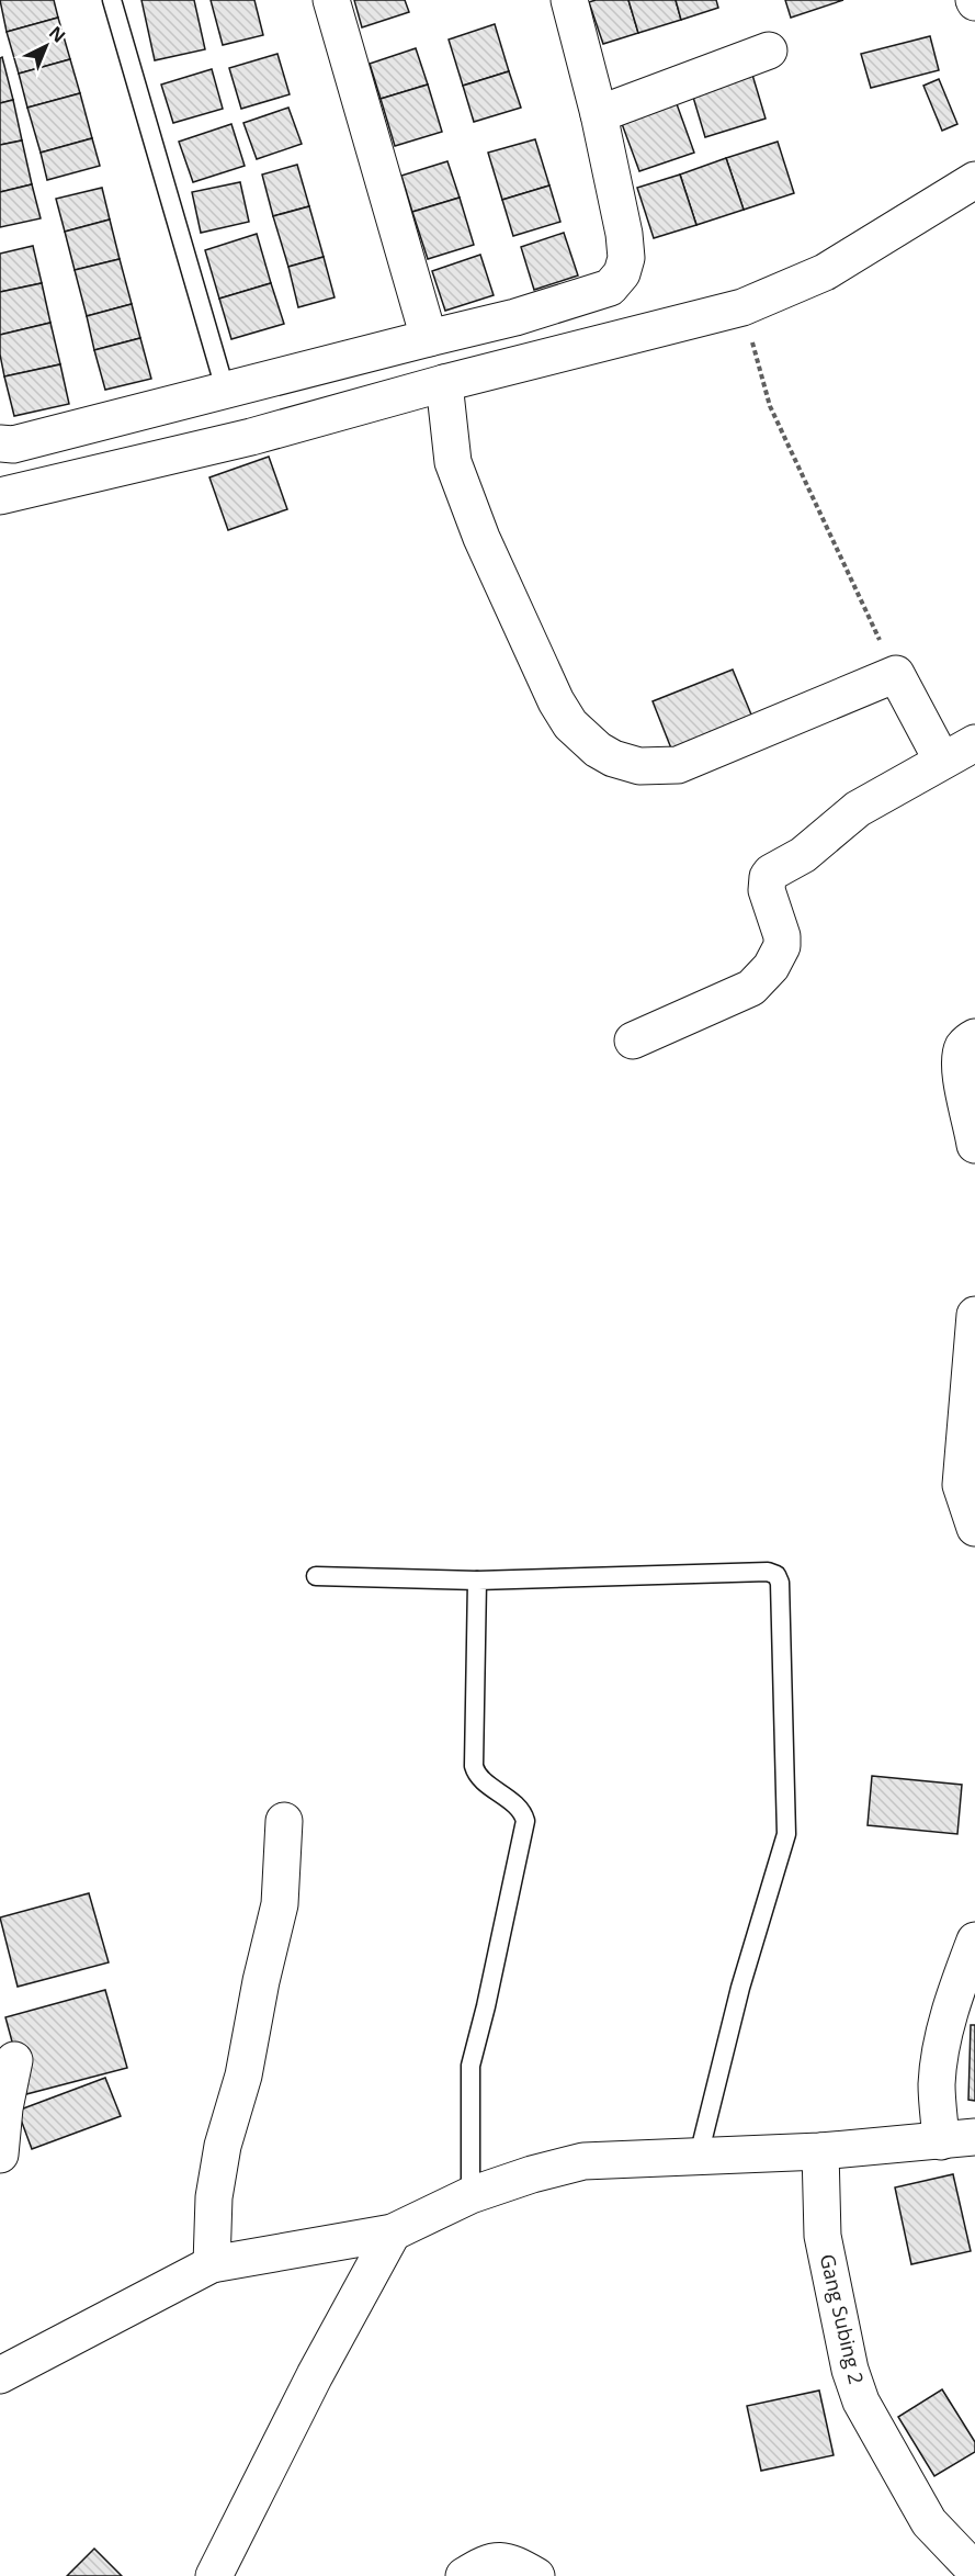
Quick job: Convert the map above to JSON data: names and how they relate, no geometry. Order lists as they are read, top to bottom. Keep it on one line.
{"streets":{"street":["Gang Subing 2"]},"north":"top right"}
